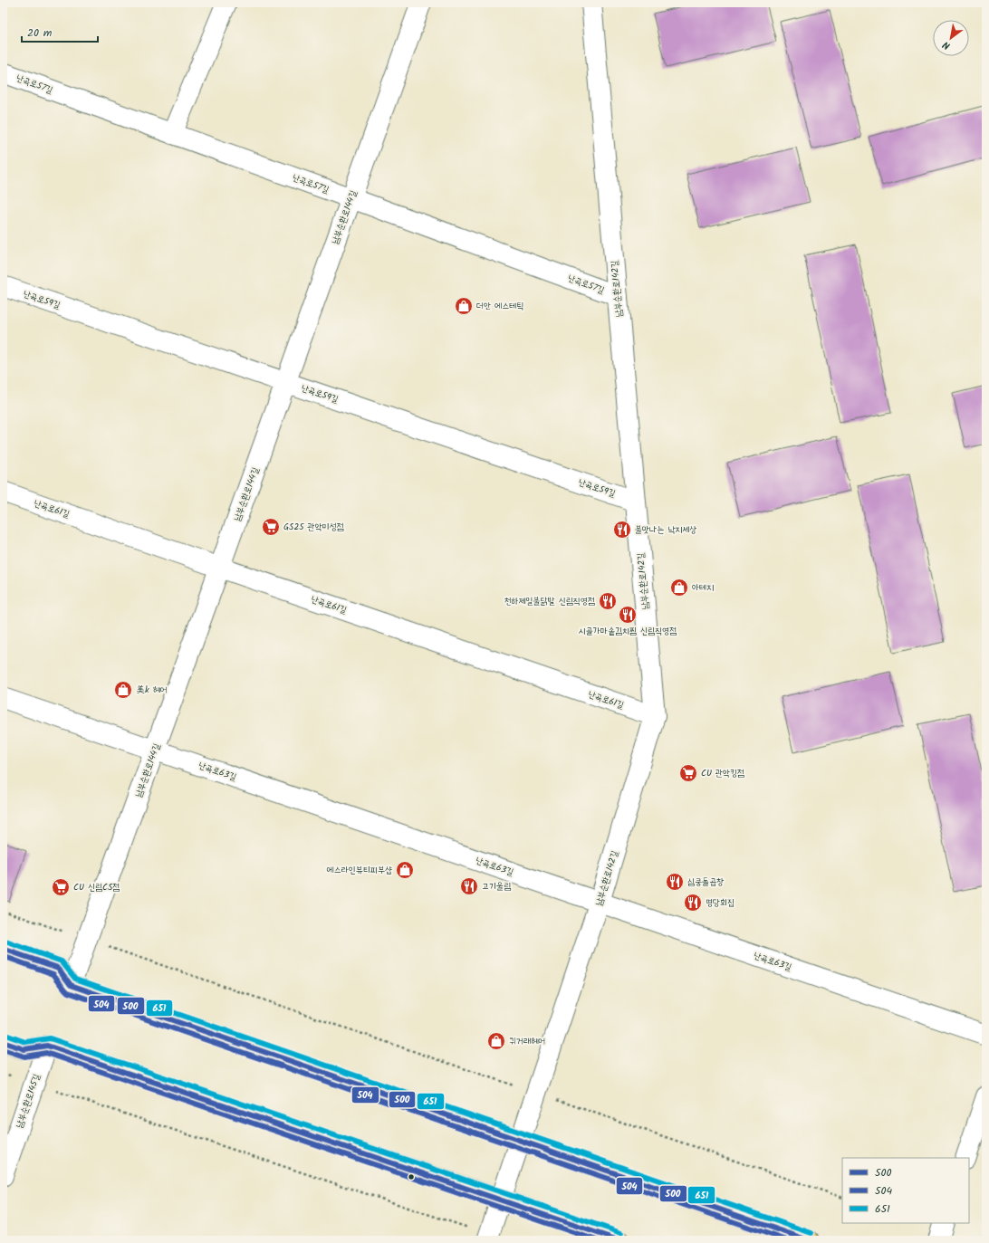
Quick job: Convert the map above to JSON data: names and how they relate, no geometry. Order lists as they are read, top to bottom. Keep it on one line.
{"streets":{"street":["난곡로57길","남부순환로144길","남부순환로142길","난곡로59길","난곡로61길","난곡로63길","남부순환로145길"]},"crossings":[["난곡로57길","남부순환로144길"],["난곡로57길","남부순환로142길"],["남부순환로144길","난곡로59길"],["남부순환로144길","난곡로61길"],["남부순환로144길","난곡로63길"],["남부순환로142길","난곡로59길"],["남부순환로142길","난곡로61길"],["남부순환로142길","난곡로63길"]],"places":{"shop":["더안 에스테틱","아테지","美k 헤어","에스라인뷰티피부샵","귀거래헤어"],"supermarket":["GS25 관악미성점","CU 관악킹점","CU 신림CS점"],"restaurant":["불맛나는 낙지세상","천하제일불닭발 신림직영점","시골가마솥김치찜 신림직영점","심쿵돌곱창","고기울림","명당회집"]},"lines":["transit line 651","transit line 500","transit line 504"],"legend":["500","504","651"],"scale_bar":"20 m","north":"bottom left"}
